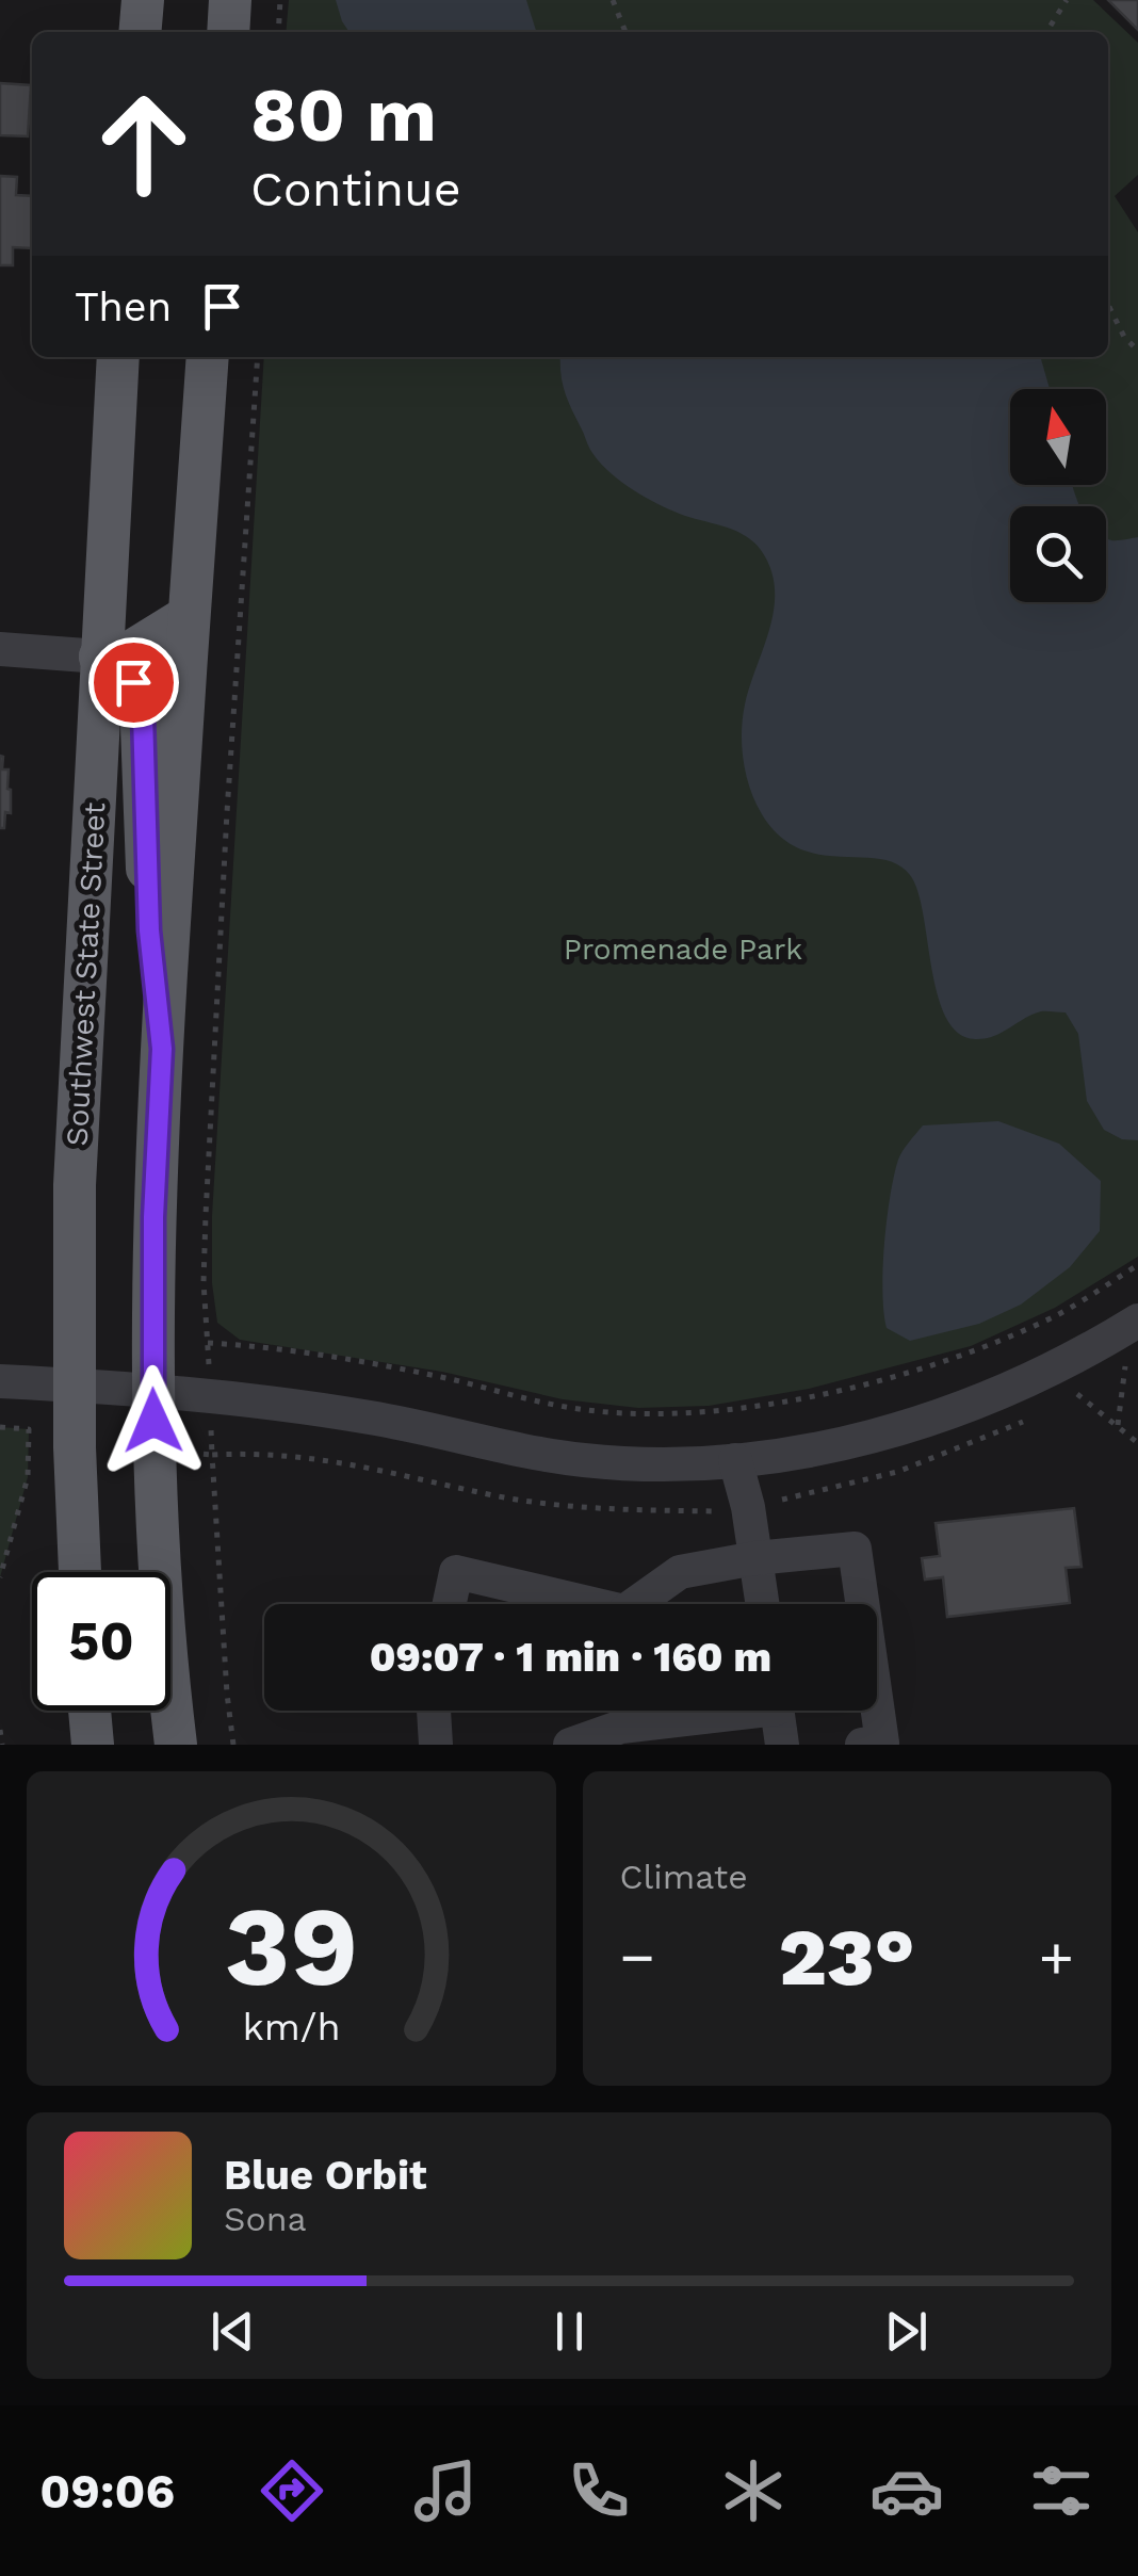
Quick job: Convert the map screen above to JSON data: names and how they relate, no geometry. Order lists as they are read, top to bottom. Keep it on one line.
{"streets":{"main road":["Southwest State Street"]},"parks":["Promenade Park"],"north":"top","page":{"turn":["80 m","Continue"],"then":"Then","limit":"50","trip":"09:07 · 1 min · 160 m","tile":"Climate","heat":["−","23°","+"],"song":["Blue Orbit","Sona"],"tabs":"09:06","gauge":["39","km/h"]}}
